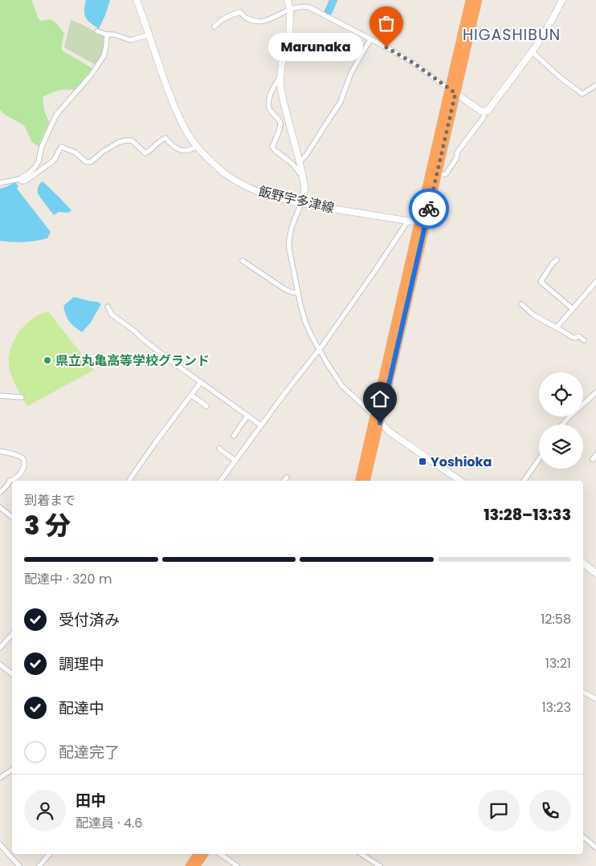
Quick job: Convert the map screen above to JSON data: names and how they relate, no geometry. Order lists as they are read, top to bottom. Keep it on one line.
{"streets":{"main road":["飯野宇多津線"]},"districts":["HIGASHIBUN"],"places":{"other":["Marunaka","県立丸亀高等学校グランド"],"transit":["Yoshioka"]},"page":{"bubble":"Marunaka","heading":["3 分","到着まで","13:28–13:33"],"panel":["田中","配達員 · 4.6"],"bar":"配達中 · 320 m","list":[["受付済み","12:58"],["調理中","13:21"],["配達中","13:23"],"配達完了"]}}
